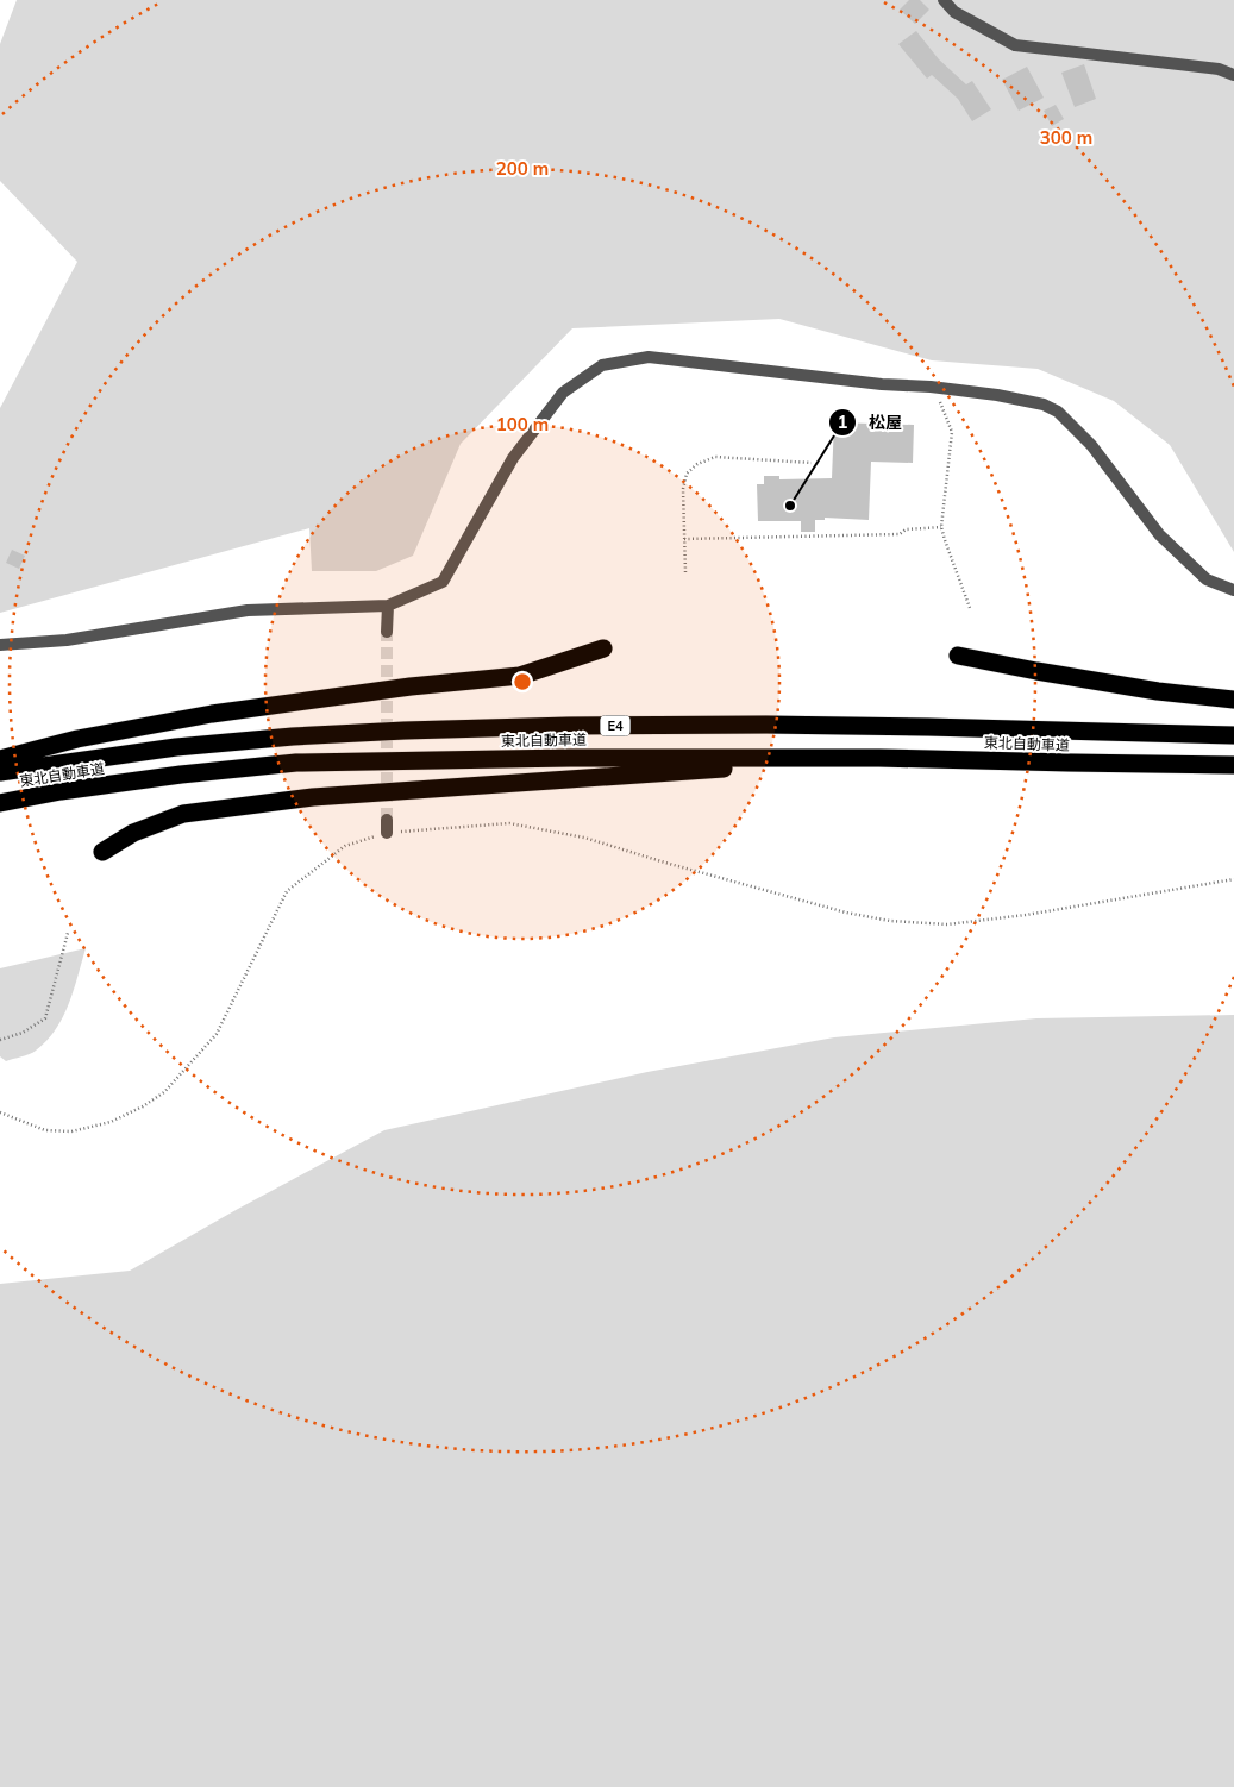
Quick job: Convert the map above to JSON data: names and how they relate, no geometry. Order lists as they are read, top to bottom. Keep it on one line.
{"streets":{"highway":["E4","東北自動車道"]},"places":["松屋"],"rings":["300 m","200 m","100 m"]}
